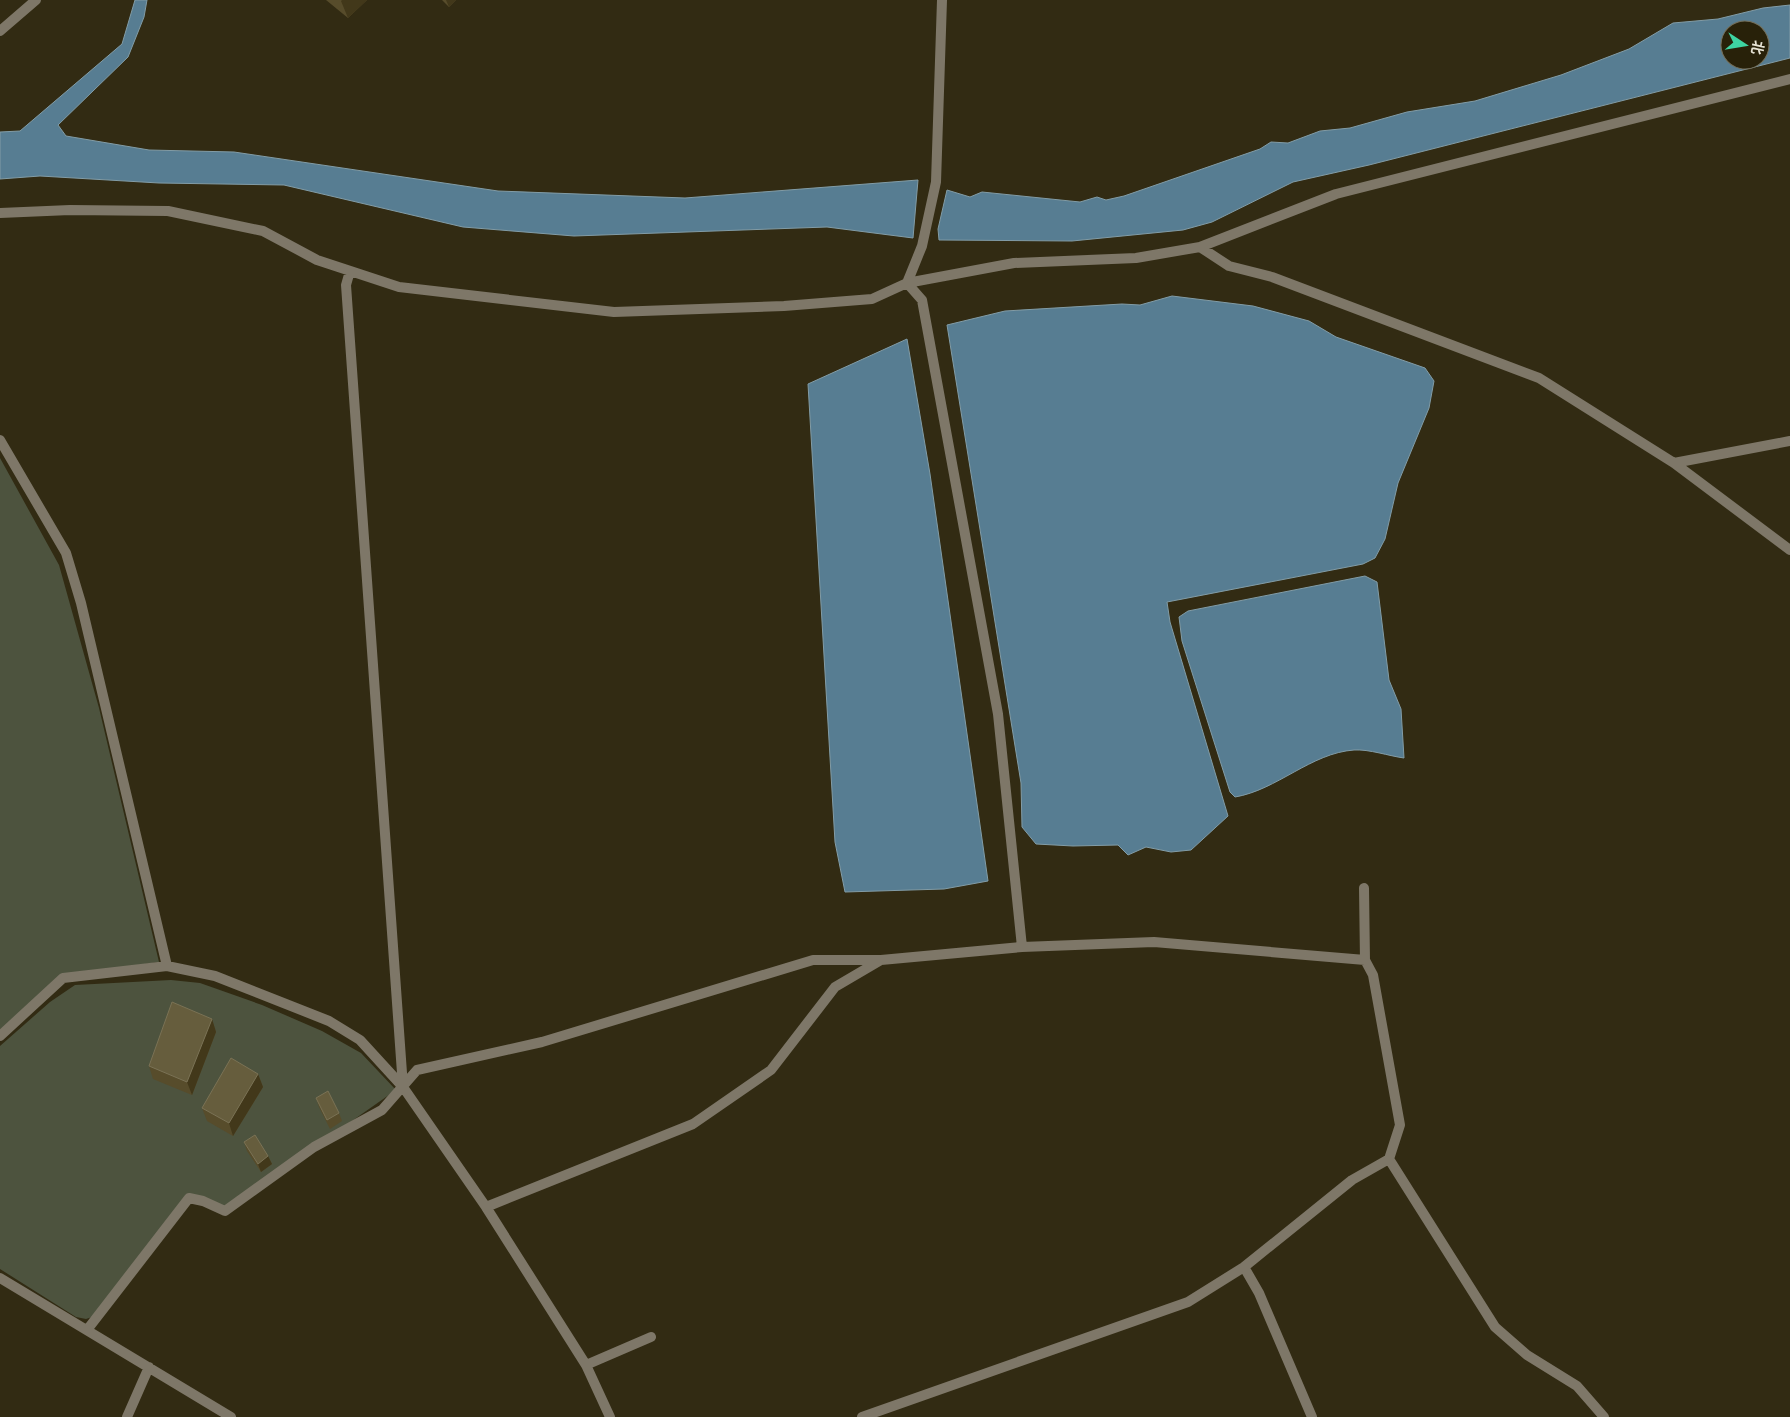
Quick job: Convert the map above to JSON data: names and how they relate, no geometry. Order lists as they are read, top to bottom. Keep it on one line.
{"north":"right"}
